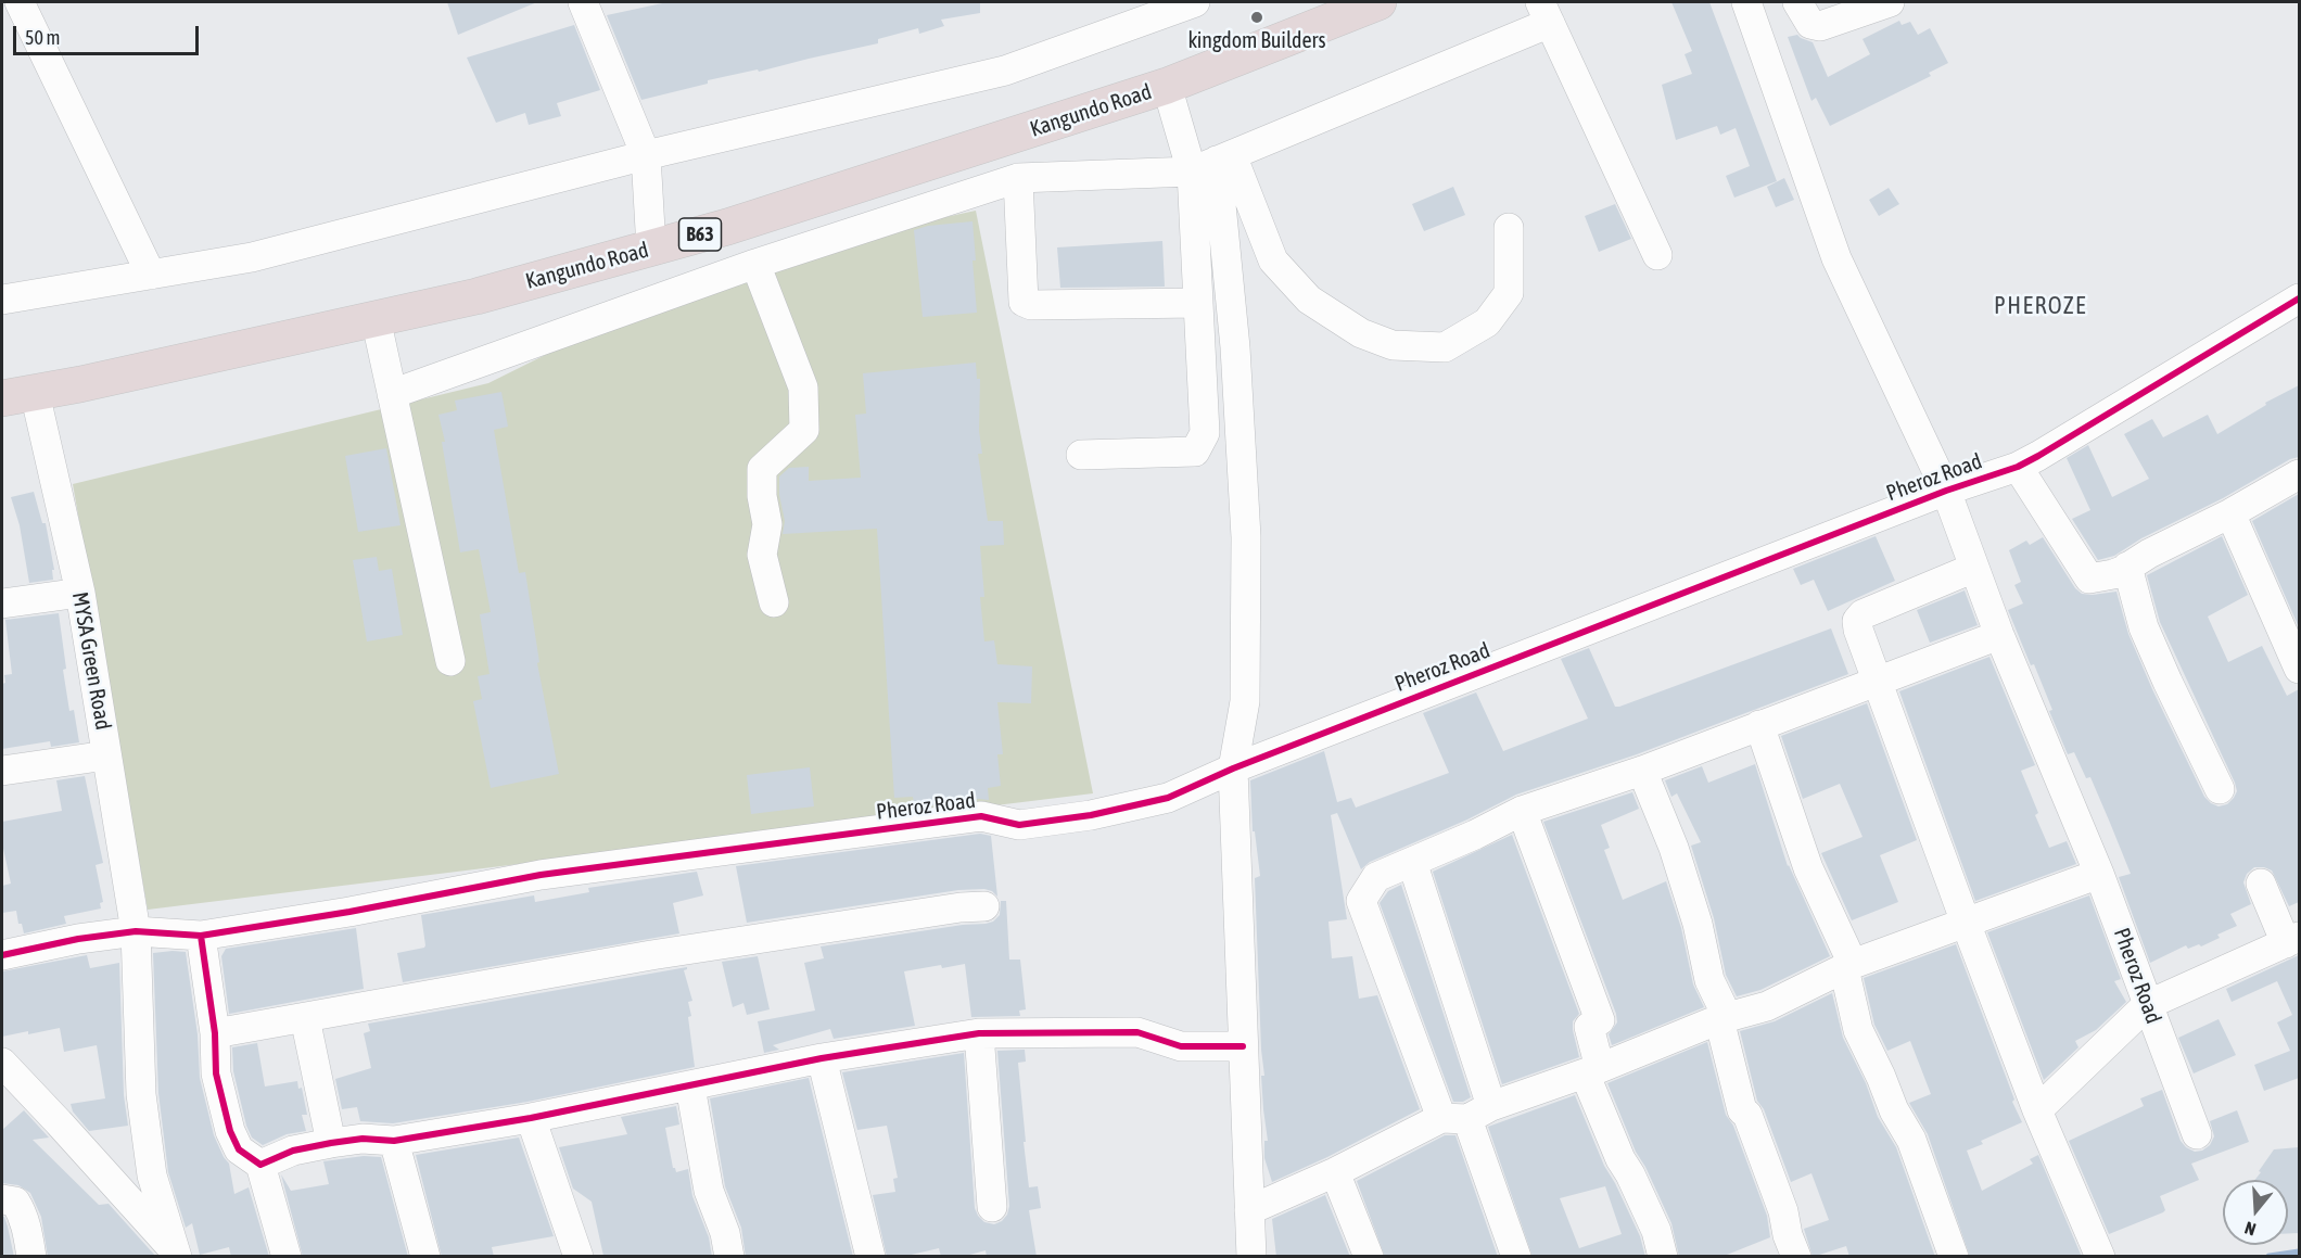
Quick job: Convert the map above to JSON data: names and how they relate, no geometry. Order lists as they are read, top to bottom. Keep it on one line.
{"streets":{"highway":["Kangundo Road","B63"],"street":["Pheroz Road","MYSA Green Road"]},"crossings":[["Kangundo Road","MYSA Green Road"],["Pheroz Road","MYSA Green Road"]],"districts":["PHEROZE"],"places":["kingdom Builders"],"scale_bar":"50 m","north":"bottom"}
